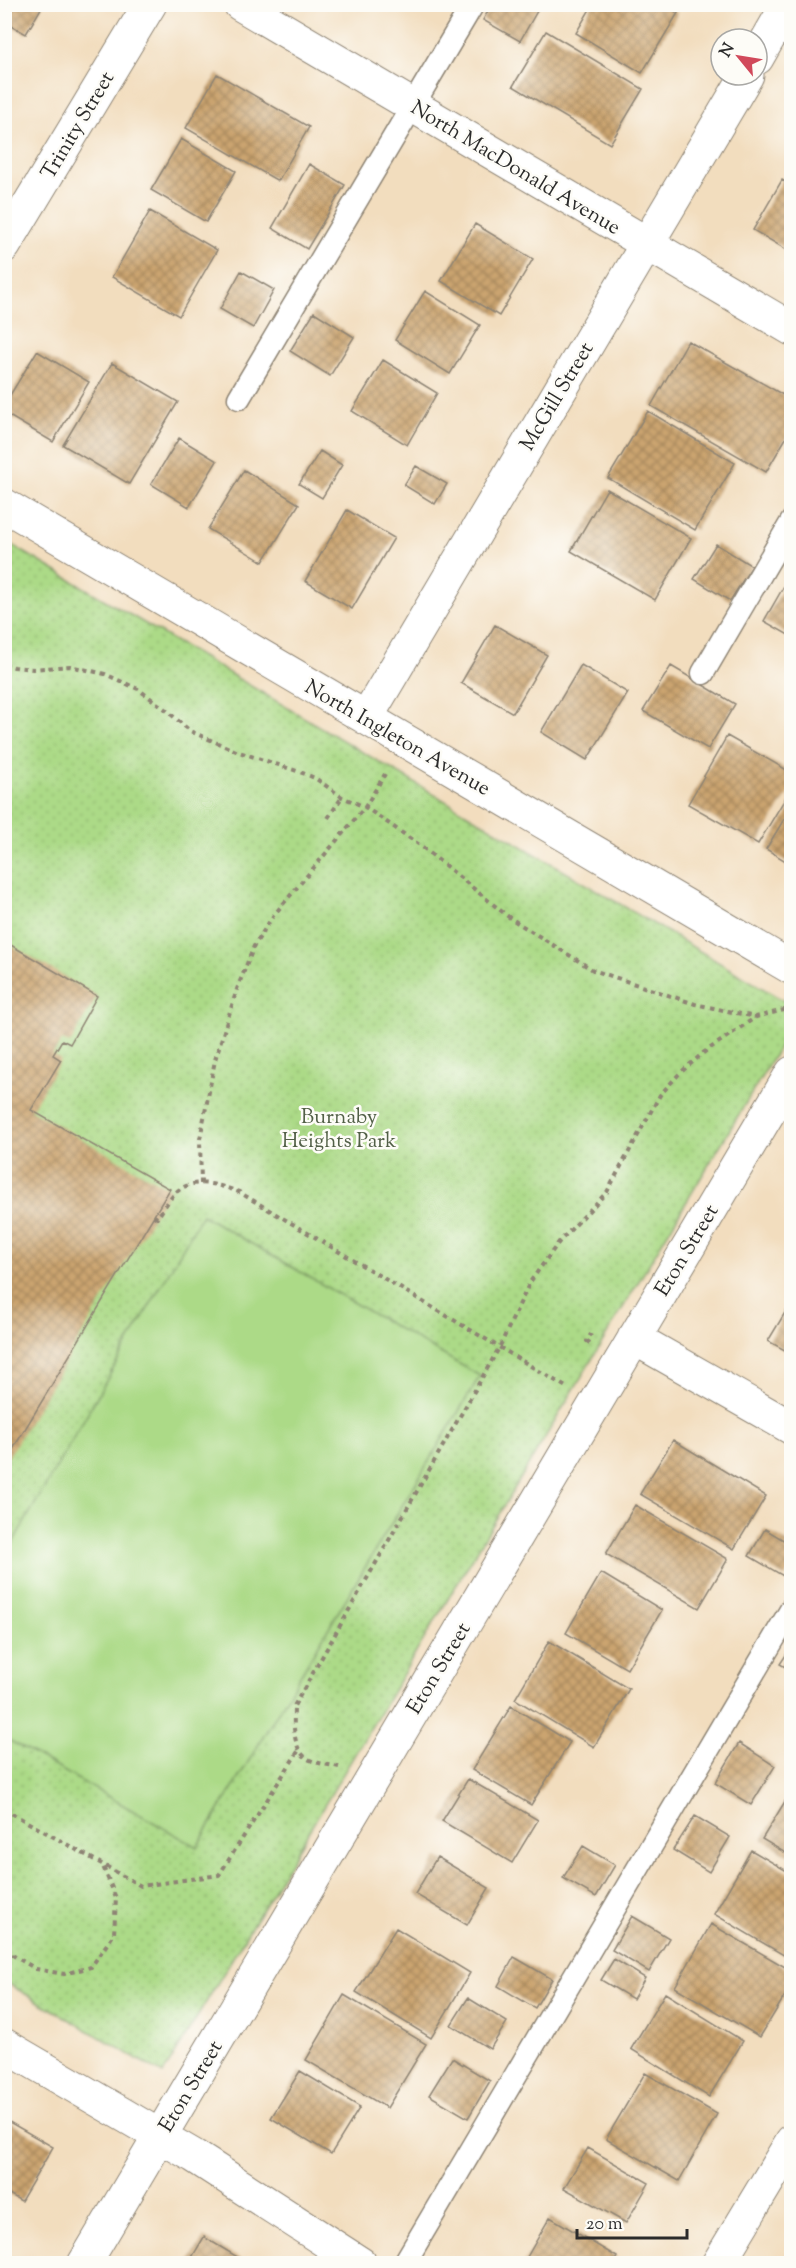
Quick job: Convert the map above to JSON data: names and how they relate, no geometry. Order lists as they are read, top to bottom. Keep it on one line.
{"streets":{"street":["Trinity Street","North MacDonald Avenue","McGill Street","North Ingleton Avenue","Eton Street"]},"crossings":[["North MacDonald Avenue","McGill Street"],["McGill Street","North Ingleton Avenue"]],"parks":["Burnaby Heights Park"],"scale_bar":"20 m","north":"top left"}
